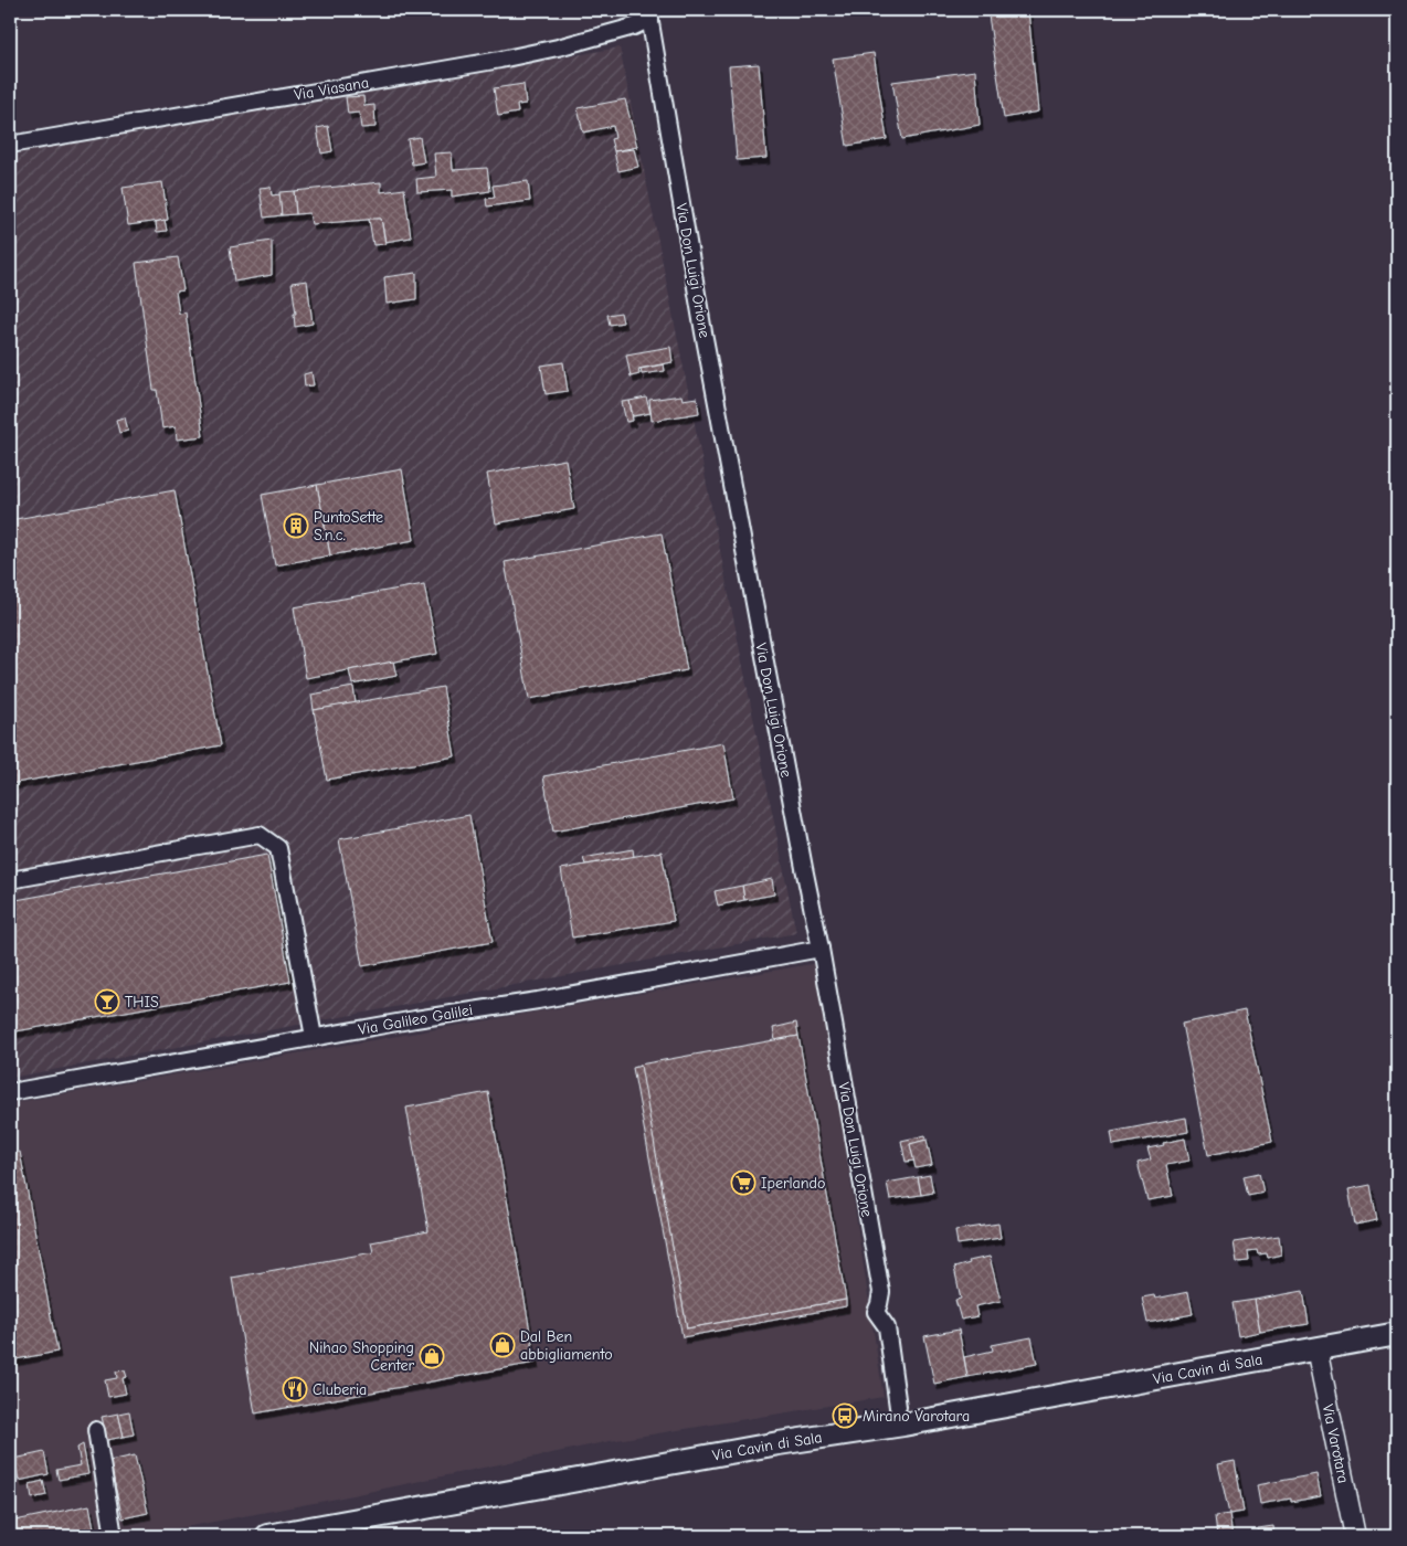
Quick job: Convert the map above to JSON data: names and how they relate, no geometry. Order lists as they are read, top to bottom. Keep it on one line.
{"streets":{"main road":["Via Cavin di Sala"],"street":["Via Viasana","Via Don Luigi Orione","Via Galileo Galilei","Via Varotara"]},"crossings":[["Via Viasana","Via Don Luigi Orione"],["Via Don Luigi Orione","Via Galileo Galilei"],["Via Cavin di Sala","Via Varotara"]],"places":{"building":["PuntoSette S.n.c."],"bar":["THIS"],"supermarket":["Iperlando"],"shop":["Dal Ben abbigliamento","Nihao Shopping Center"],"restaurant":["Cluberia"],"bus stop":["Mirano Varotara"]}}
